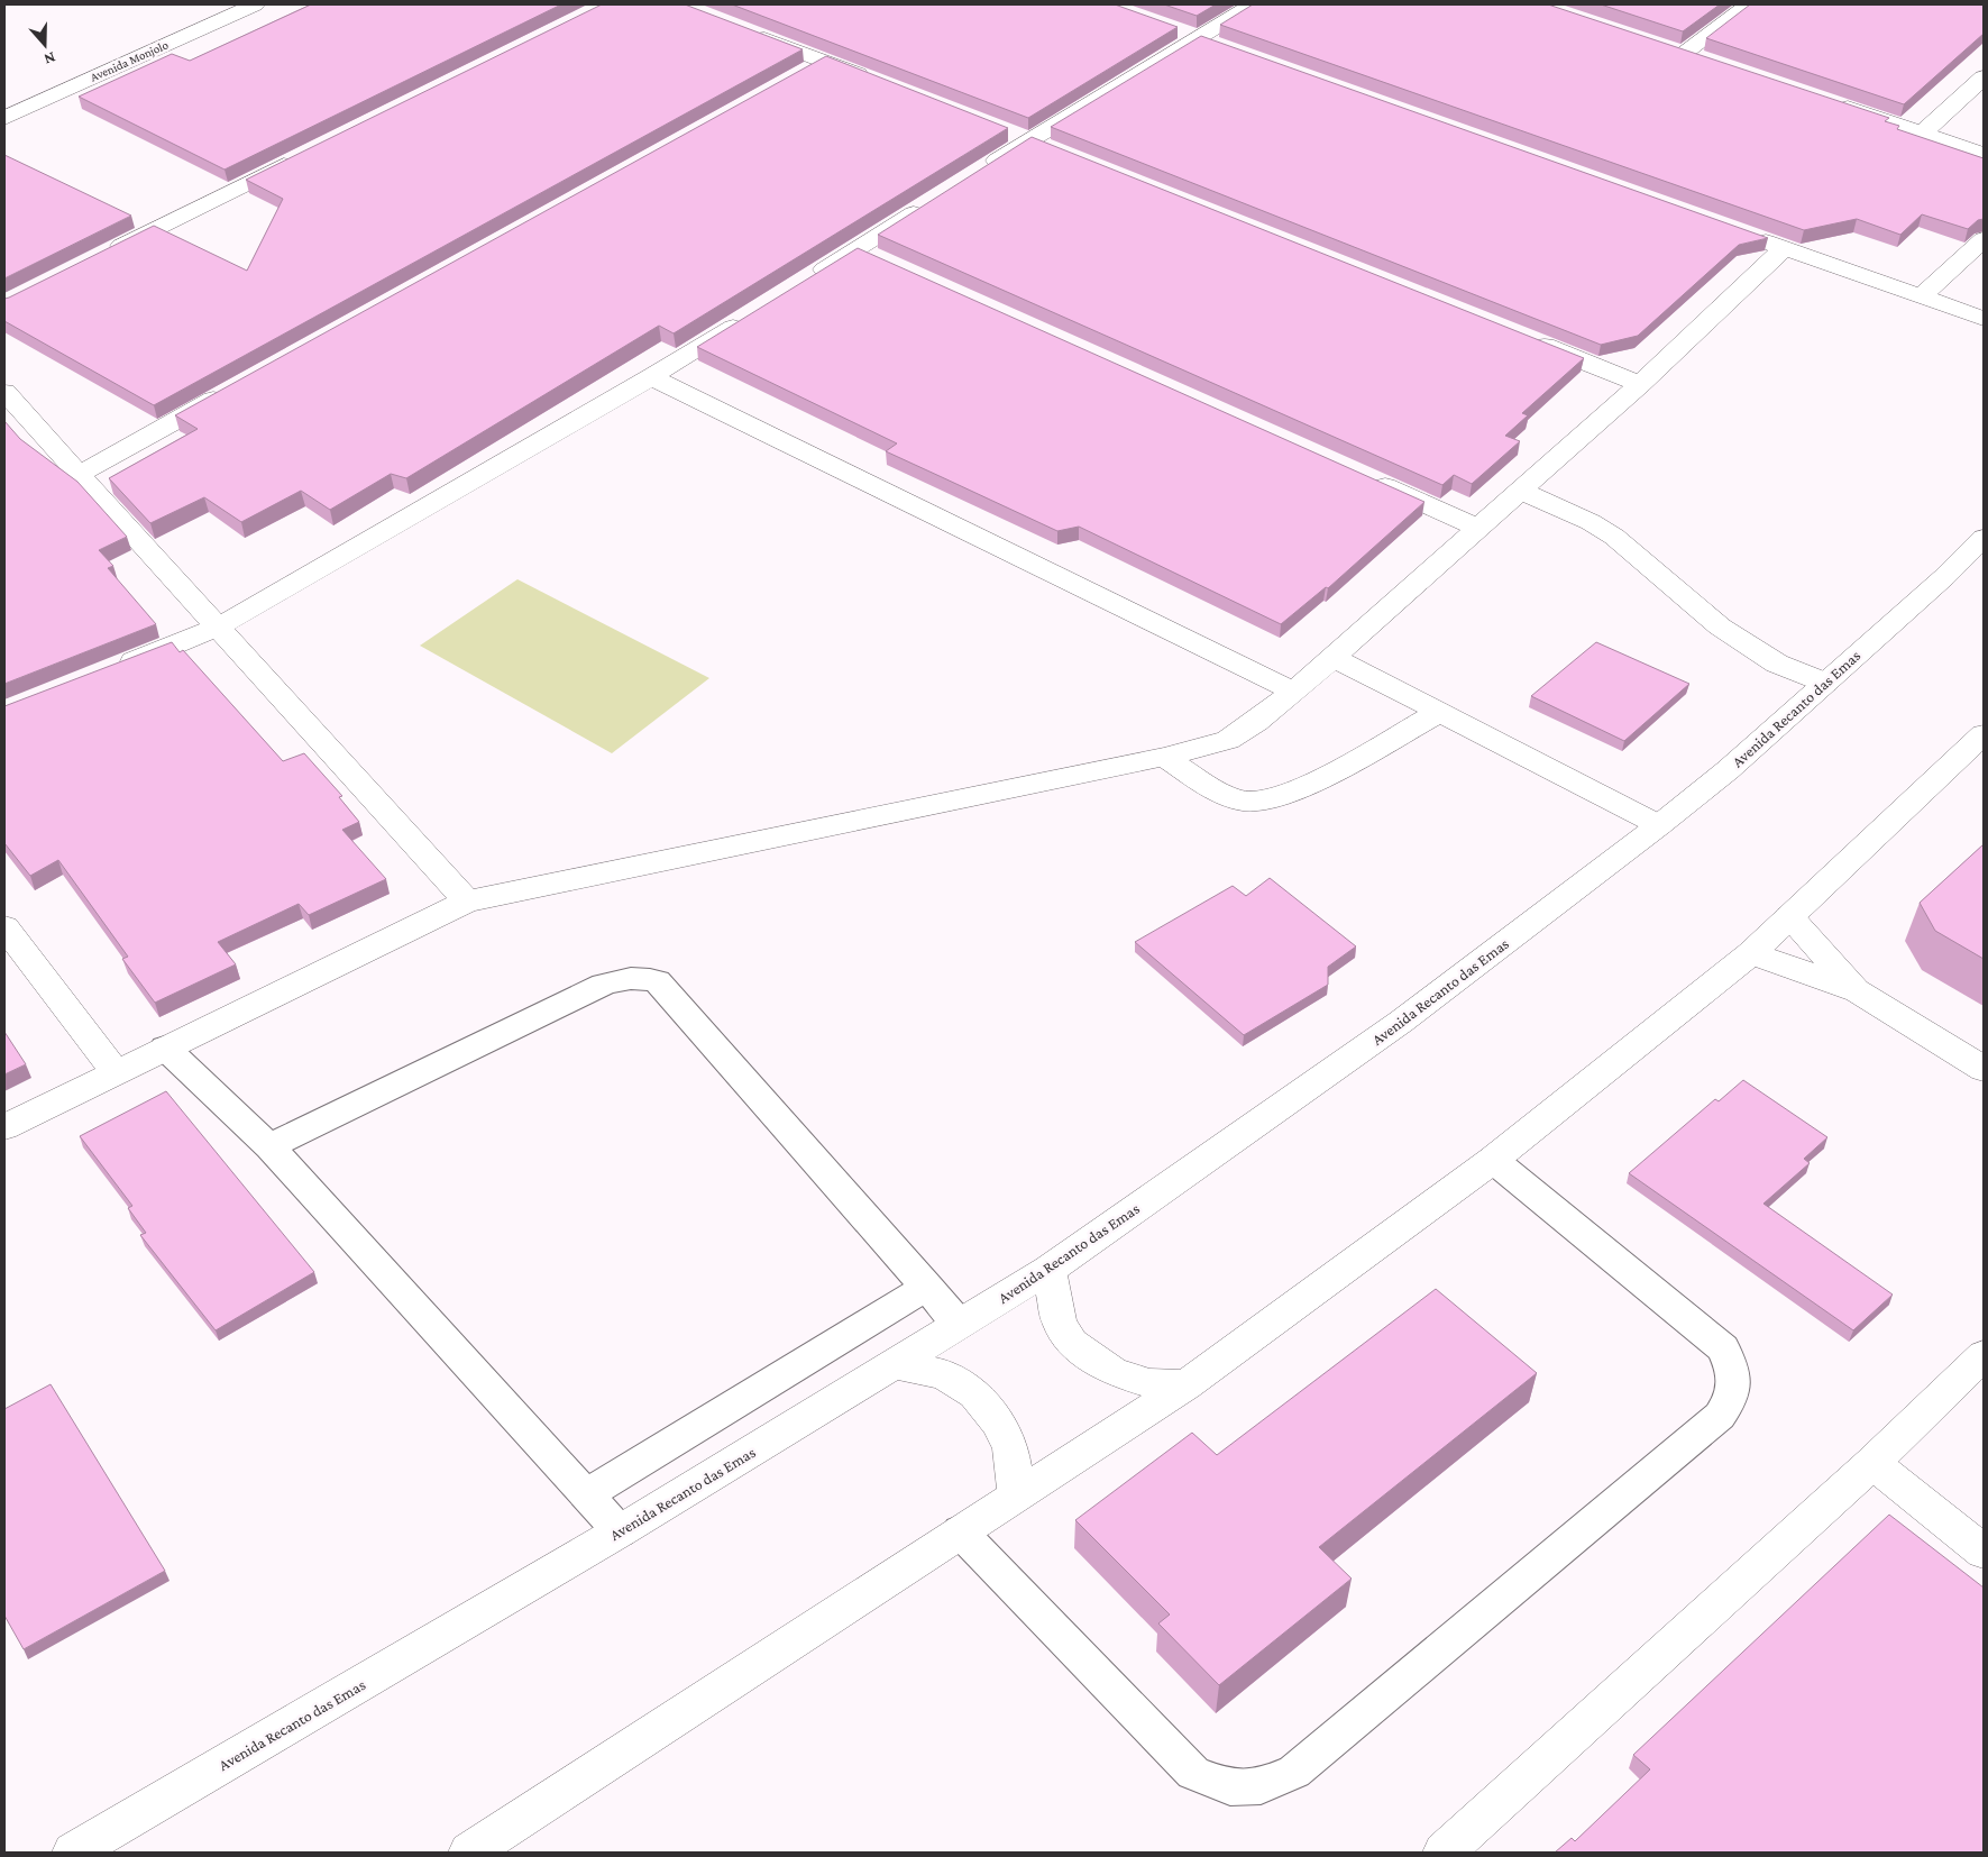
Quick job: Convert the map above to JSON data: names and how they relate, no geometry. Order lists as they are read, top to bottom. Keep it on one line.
{"streets":{"street":["Avenida Monjolo","Avenida Recanto das Emas"]},"north":"bottom"}
